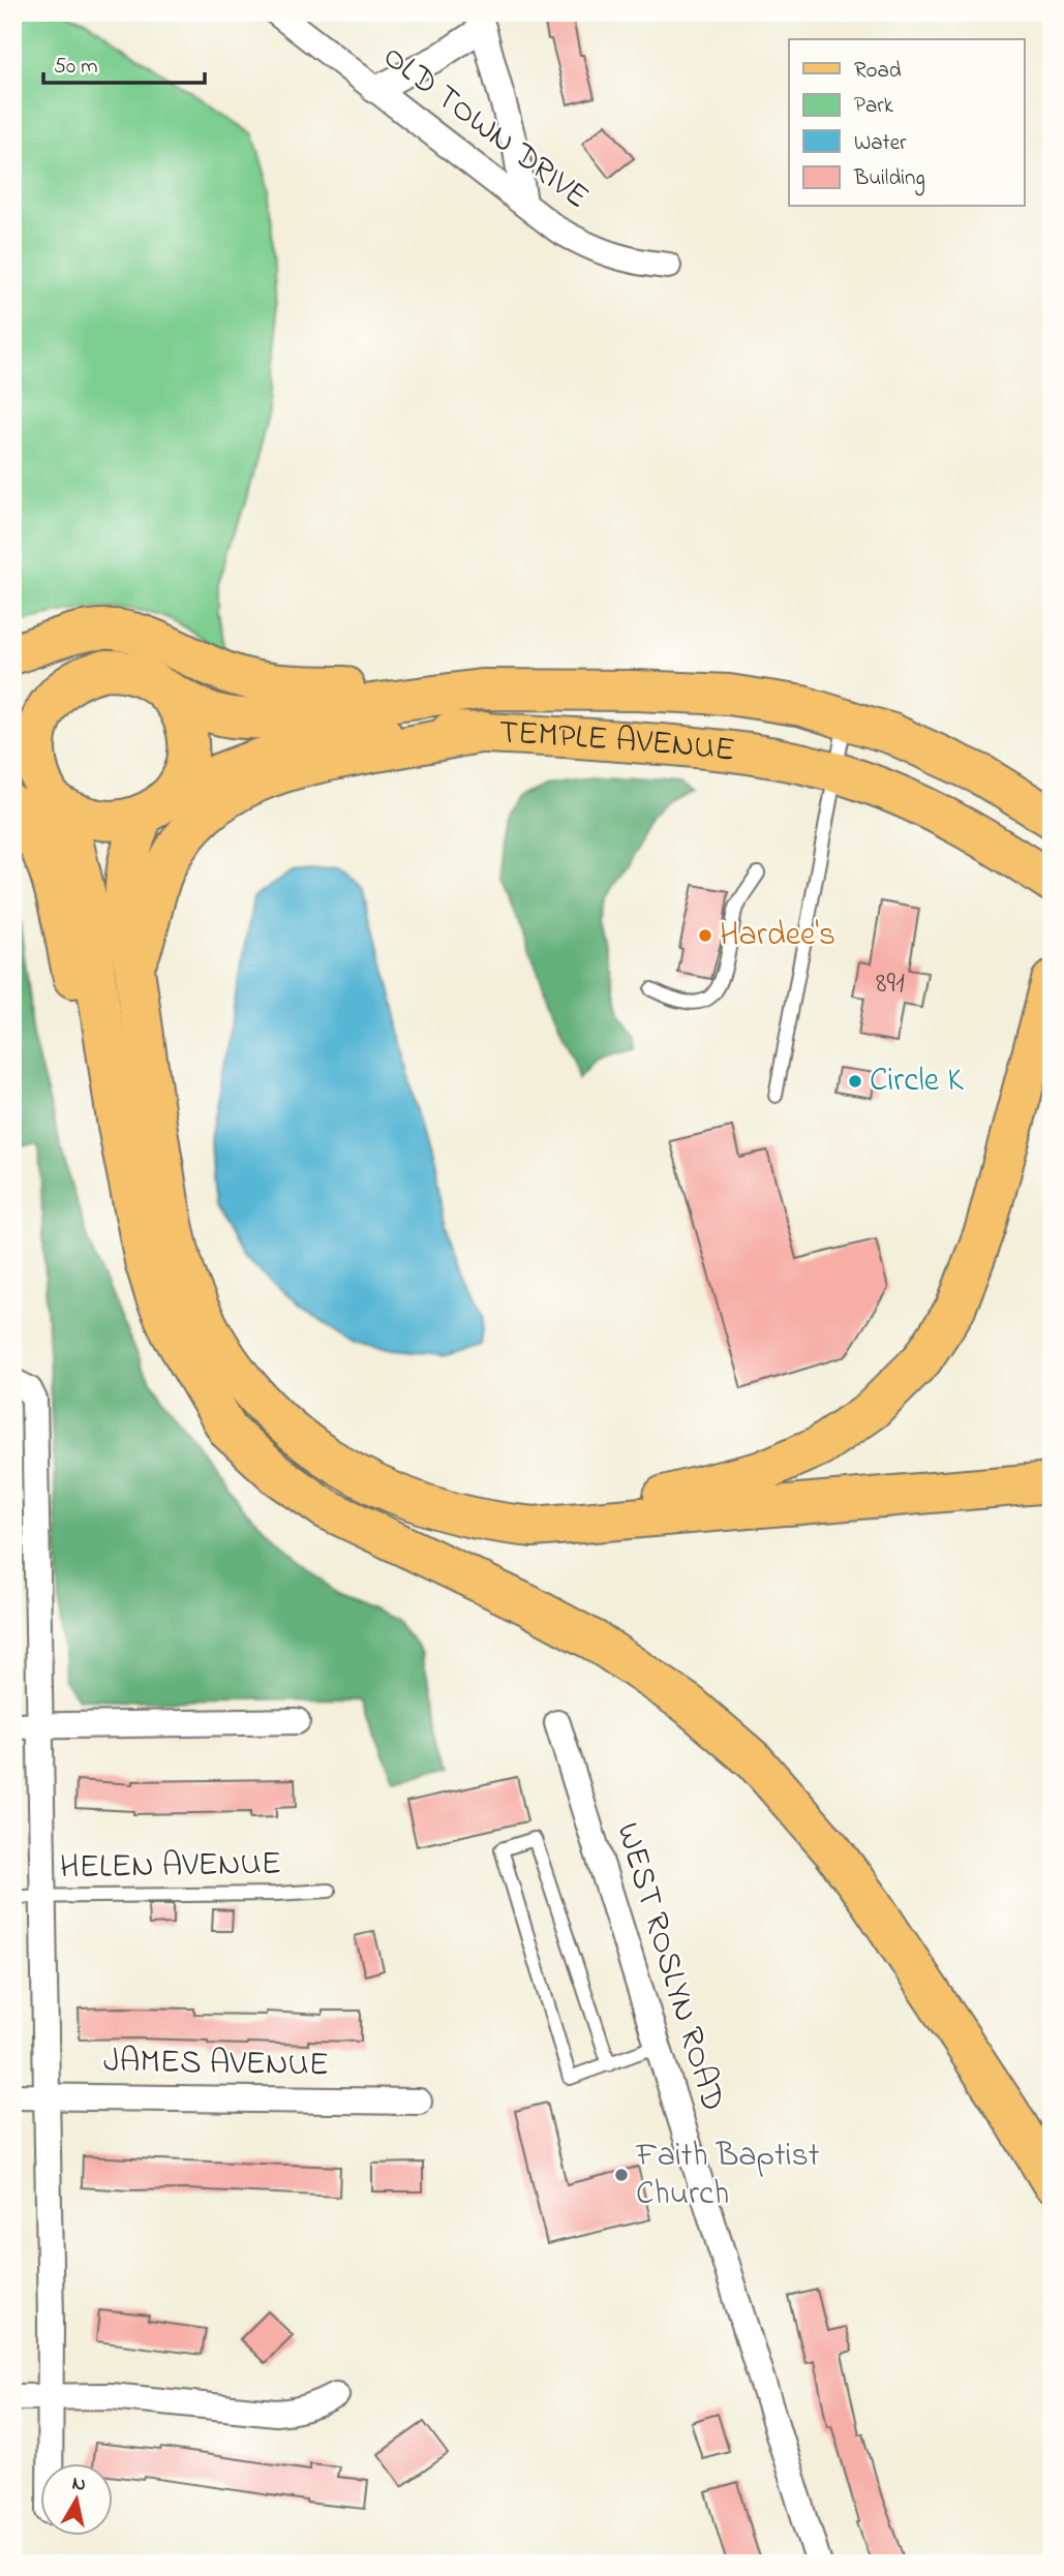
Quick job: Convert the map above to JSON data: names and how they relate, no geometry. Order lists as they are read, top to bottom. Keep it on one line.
{"streets":{"main road":["TEMPLE AVENUE"],"street":["OLD TOWN DRIVE","WEST ROSLYN ROAD","JAMES AVENUE"],"lane":["HELEN AVENUE"]},"places":["Hardee's","Circle K","Faith Baptist Church"],"house_numbers":["891"],"legend":["Road","Park","Water","Building"],"scale_bar":"50 m","north":"top"}
